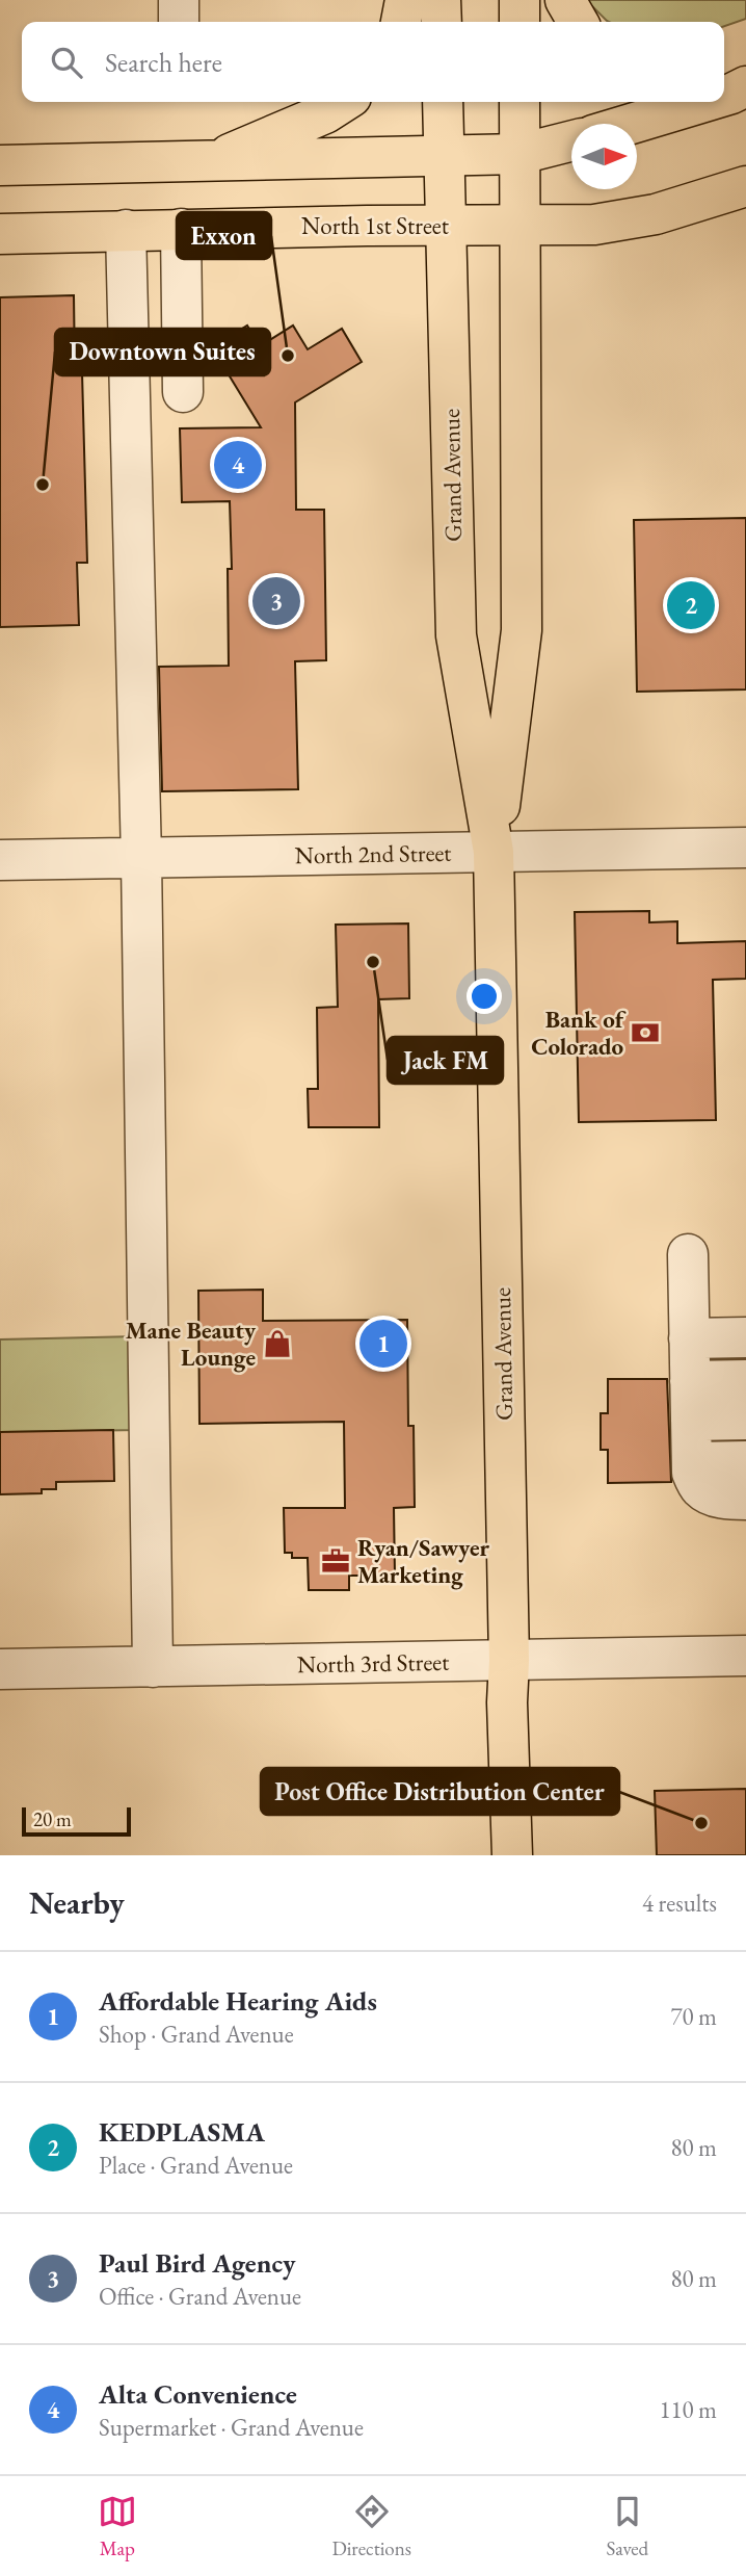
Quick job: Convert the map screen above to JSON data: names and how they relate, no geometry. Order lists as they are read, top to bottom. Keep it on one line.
{"streets":{"main road":["North 1st Street","Grand Avenue"],"street":["North 2nd Street","North 3rd Street"]},"crossings":[["North 1st Street","Grand Avenue"],["Grand Avenue","North 2nd Street"],["Grand Avenue","North 3rd Street"]],"places":{"other":["Exxon","Downtown Suites","Jack FM","Post Office Distribution Center"],"bank":["Bank of Colorado"],"shop":["Mane Beauty Lounge"],"office":["Ryan/Sawyer Marketing"]},"scale_bar":"20 m","north":"right","page":{"search":"Search here","pins":["4","3","2","1"],"scale":"20 m","heading":["Nearby","4 results"],"list":[{"mark":"1","name":"Affordable Hearing Aids","note":"Shop · Grand Avenue","value":"70 m"},{"mark":"2","name":"KEDPLASMA","note":"Place · Grand Avenue","value":"80 m"},{"mark":"3","name":"Paul Bird Agency","note":"Office · Grand Avenue","value":"80 m"},{"mark":"4","name":"Alta Convenience","note":"Supermarket · Grand Avenue","value":"110 m"}],"nav":["Map","Directions","Saved"]}}
